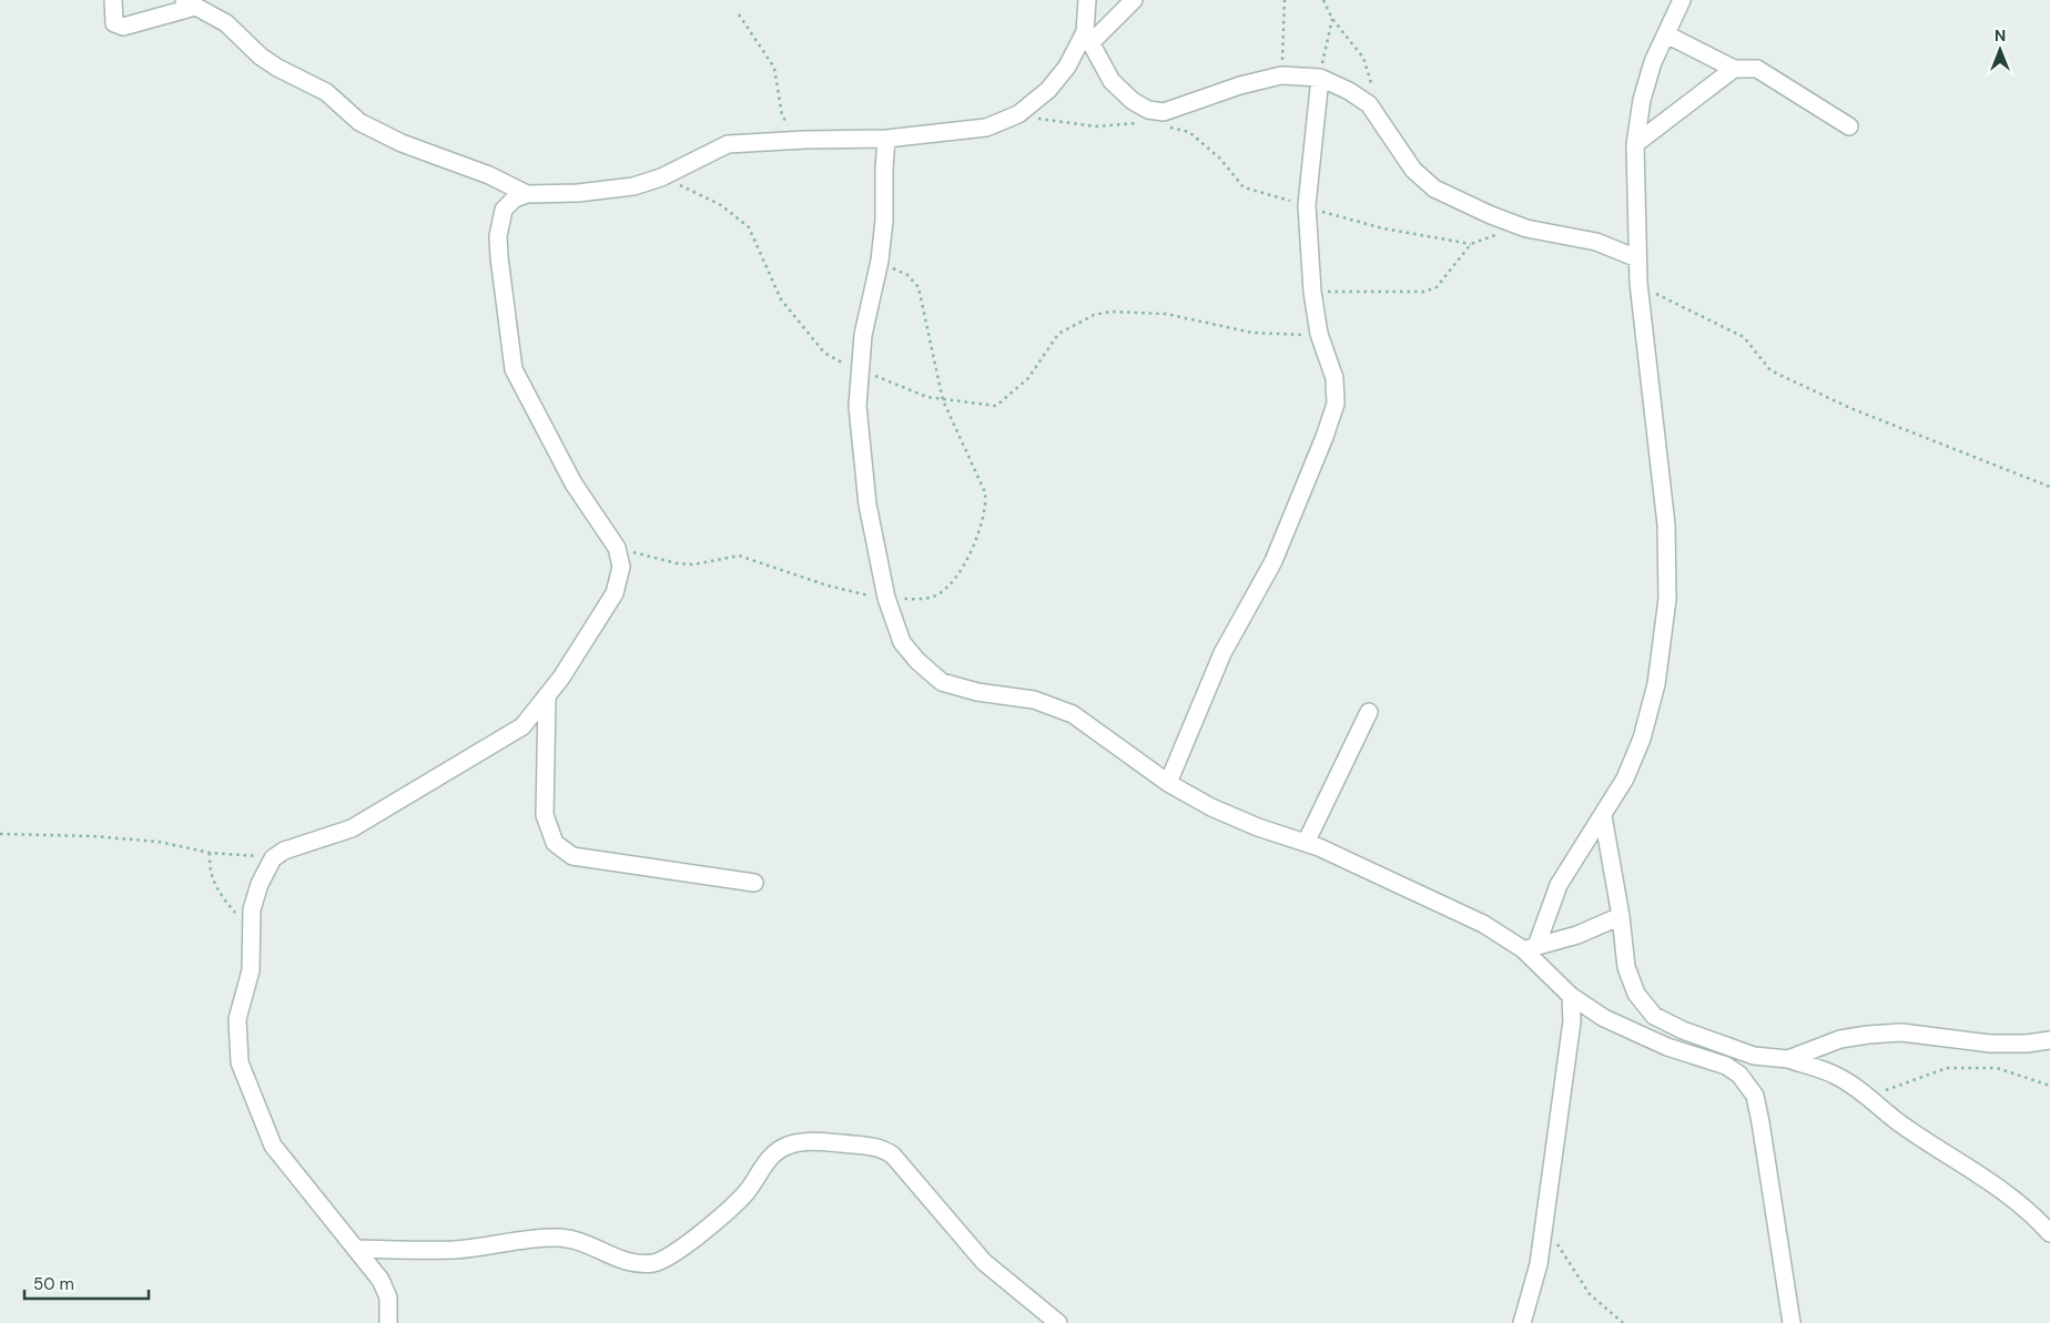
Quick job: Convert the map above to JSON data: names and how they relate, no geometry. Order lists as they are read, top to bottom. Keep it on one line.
{"scale_bar":"50 m","north":"top"}
